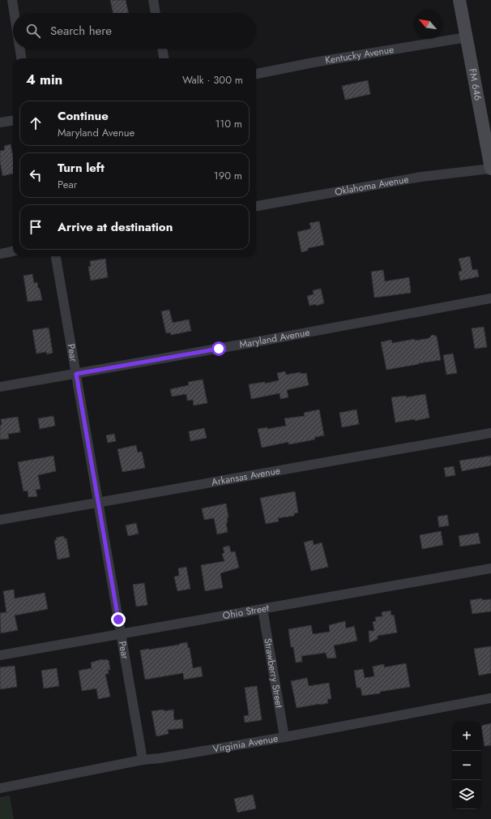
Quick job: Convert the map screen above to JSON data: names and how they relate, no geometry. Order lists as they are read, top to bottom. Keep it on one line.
{"streets":{"main road":["FM 646"],"street":["Kentucky Avenue","Oklahoma Avenue","Maryland Avenue","Pear","Arkansas Avenue","Ohio Street","Strawberry Street","Virginia Avenue"]},"crossings":[["Kentucky Avenue","FM 646"],["FM 646","Oklahoma Avenue"],["Maryland Avenue","Pear"],["Pear","Arkansas Avenue"],["Pear","Ohio Street"],["Pear","Virginia Avenue"],["Ohio Street","Strawberry Street"],["Strawberry Street","Virginia Avenue"]],"north":"top left","page":{"search":"Search here","heading":["4 min","Walk · 300 m"],"list":[["Continue","Maryland Avenue","110 m"],["Turn left","Pear","190 m"],"Arrive at destination"],"map_buttons":["+","−"]}}
